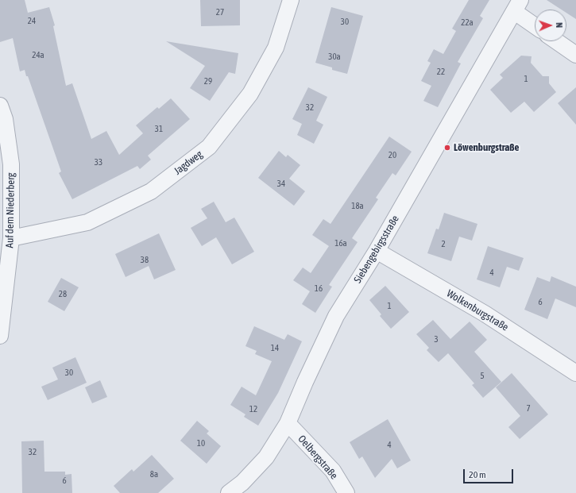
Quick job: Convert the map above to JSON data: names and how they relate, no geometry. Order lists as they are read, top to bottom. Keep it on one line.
{"streets":{"street":["Jagdweg","Auf dem Niederberg","Siebengebirgsstraße","Wolkenburgstraße","Oelbergstraße"]},"crossings":[["Jagdweg","Auf dem Niederberg"],["Siebengebirgsstraße","Wolkenburgstraße"],["Siebengebirgsstraße","Oelbergstraße"]],"places":["Löwenburgstraße"],"house_numbers":["27","24","30","22a","24a","30a","22","1","29","32","31","20","33","34","18a","16a","2","38","4","16","28","6","1","3","14","30","5","7","12","10","4","32","8a","6"],"scale_bar":"20 m","north":"right"}
